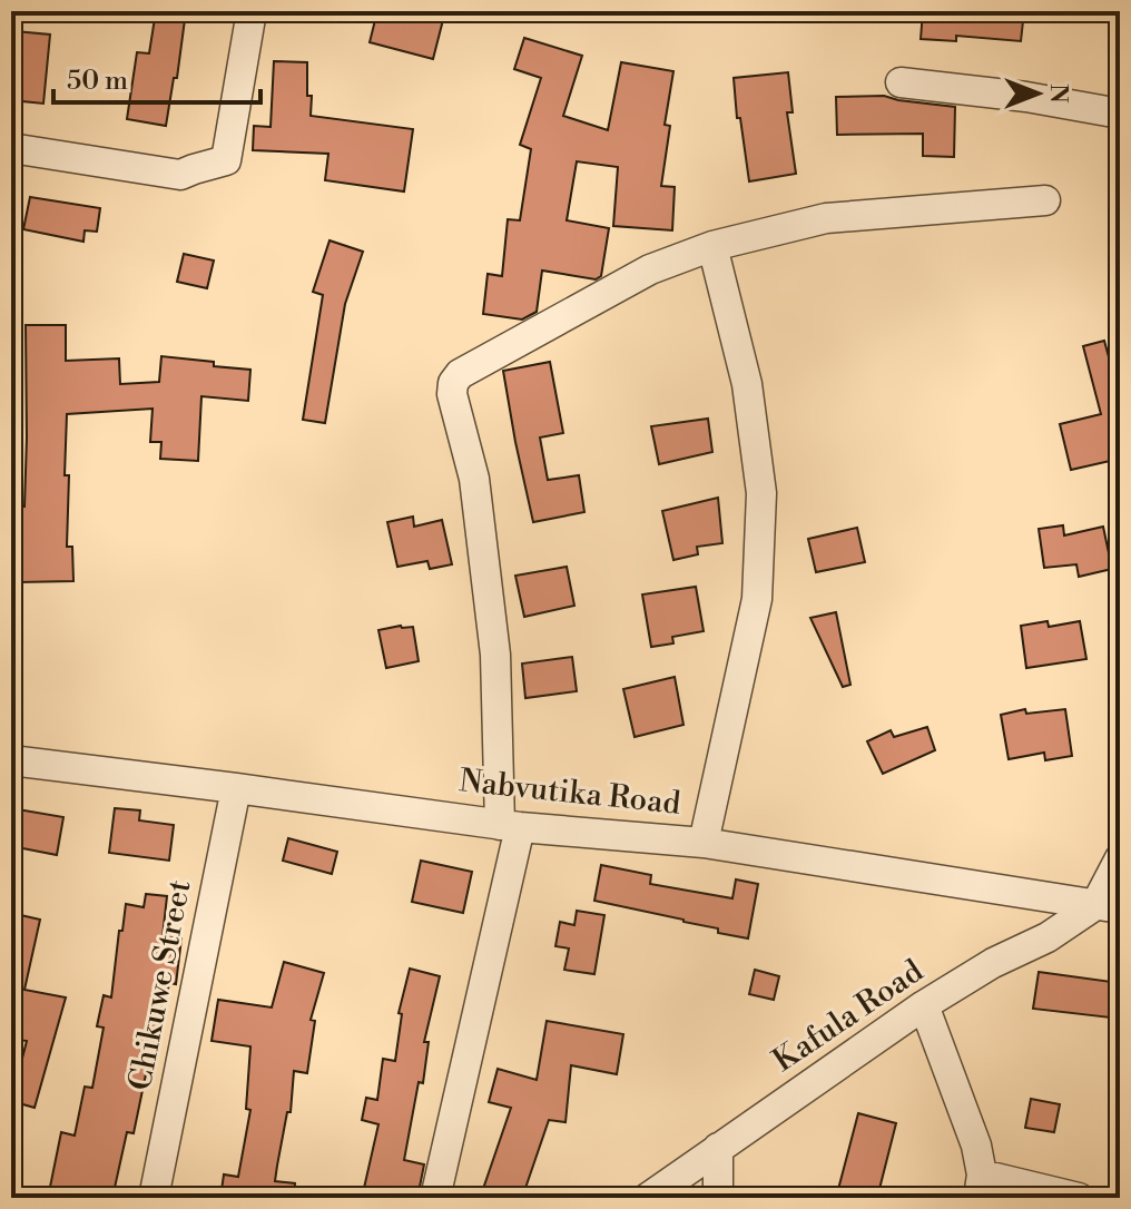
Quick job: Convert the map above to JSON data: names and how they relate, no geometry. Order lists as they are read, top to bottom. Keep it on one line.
{"streets":{"street":["Nabvutika Road","Chikuwe Street","Kafula Road"]},"crossings":[["Nabvutika Road","Chikuwe Street"],["Nabvutika Road","Kafula Road"]],"scale_bar":"50 m","north":"right"}
